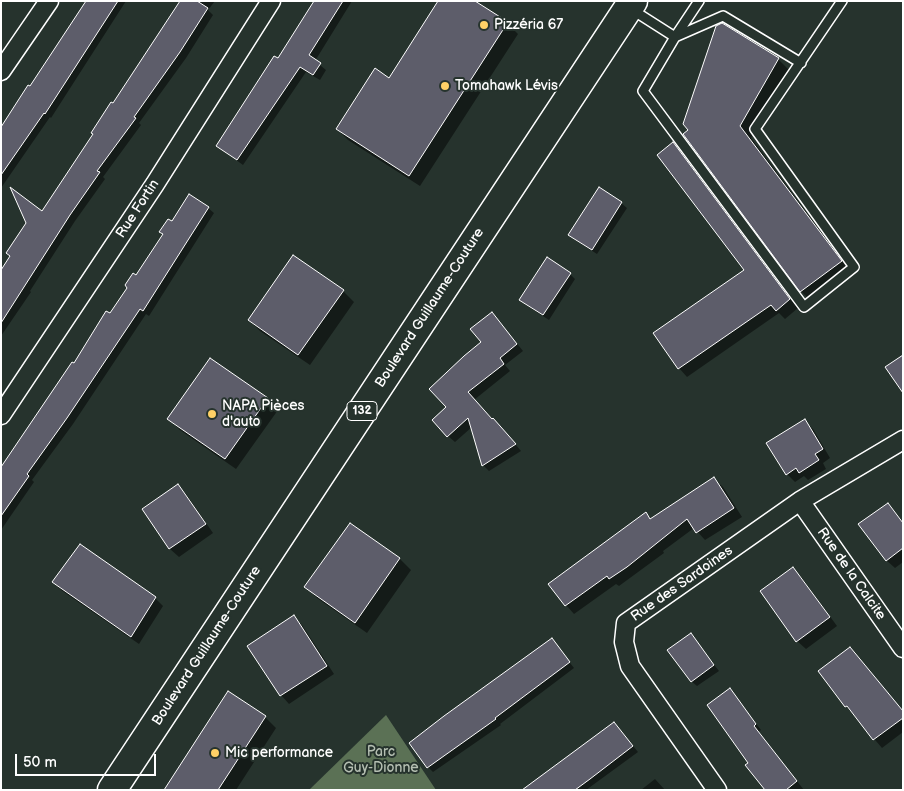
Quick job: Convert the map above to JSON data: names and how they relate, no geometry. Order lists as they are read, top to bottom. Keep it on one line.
{"streets":{"main road":["Boulevard Guillaume-Couture","132"],"street":["Rue Fortin","Rue de la Calcite","Rue des Sardoines"]},"crossings":[["Rue de la Calcite","Rue des Sardoines"]],"parks":["Parc Guy-Dionne"],"places":["Pizzéria 67","Tomahawk Lévis","NAPA Pièces d'auto","Mic performance"],"scale_bar":"50 m"}
